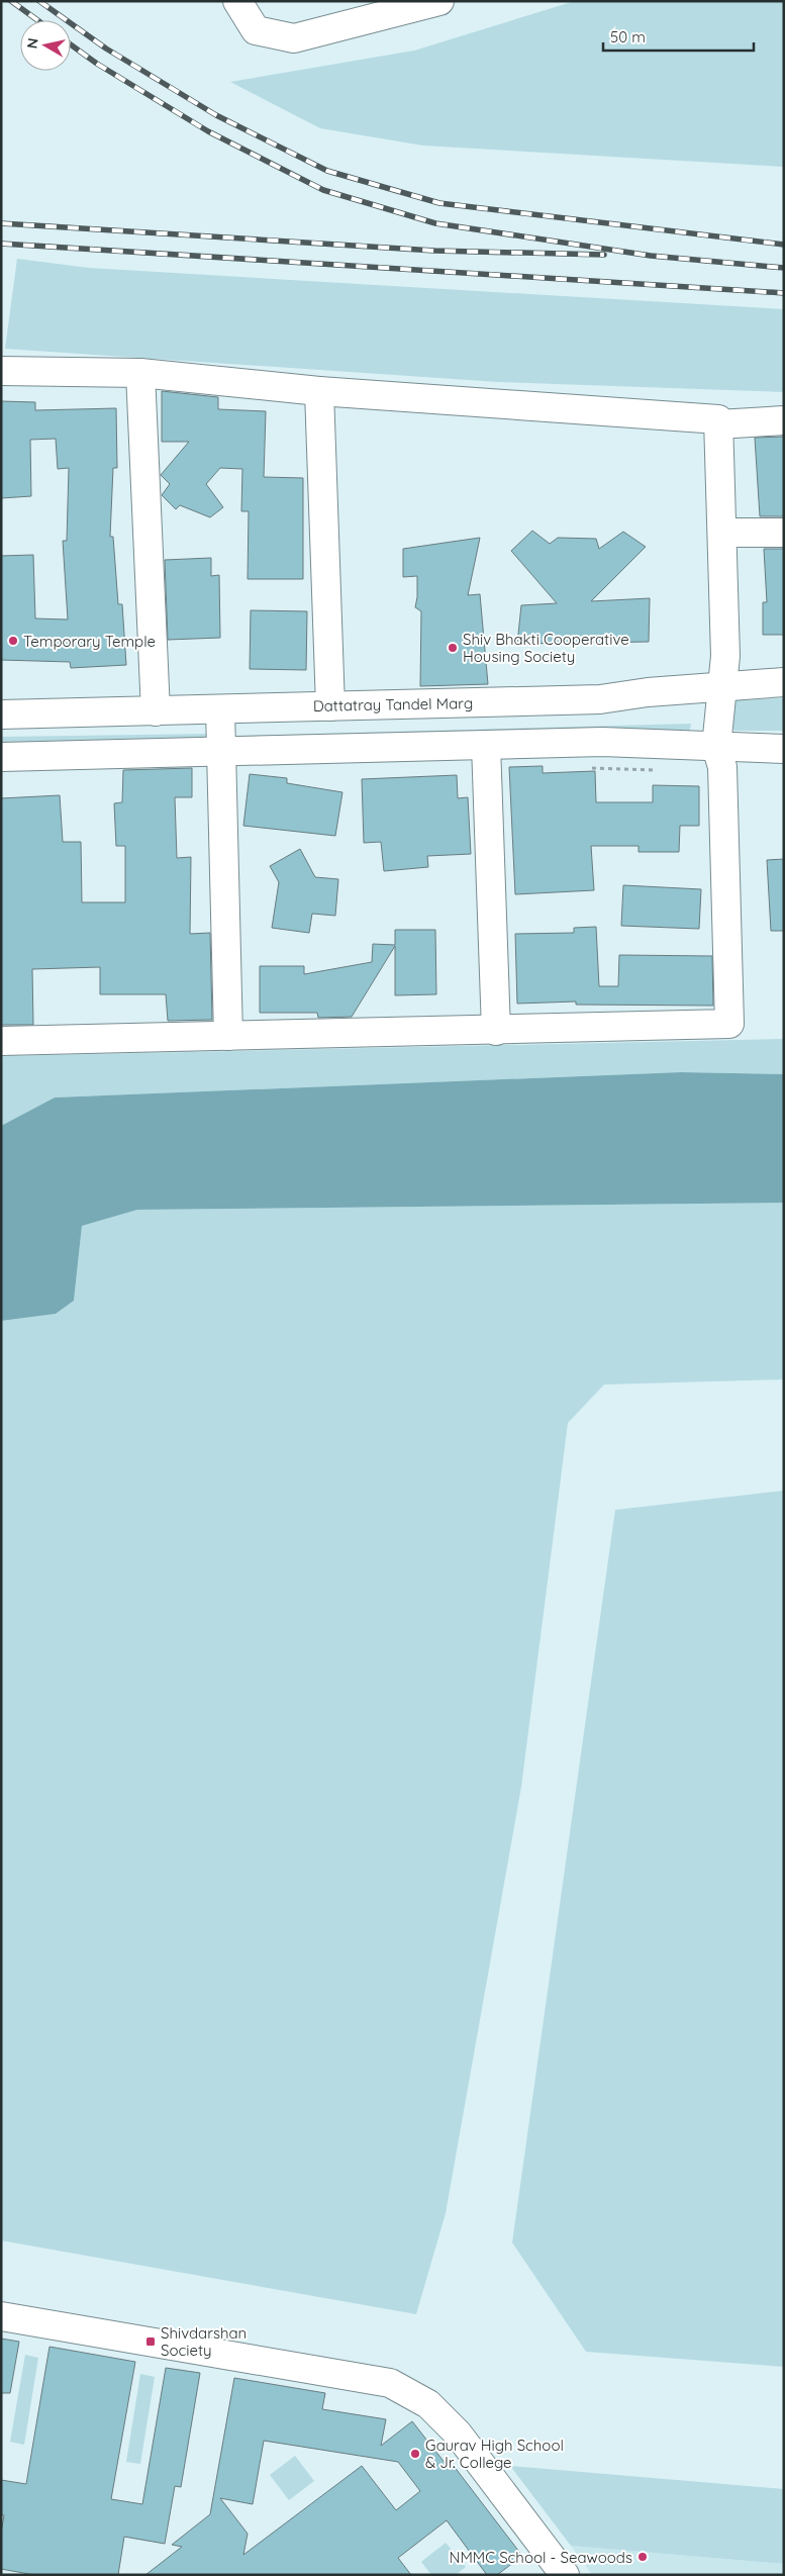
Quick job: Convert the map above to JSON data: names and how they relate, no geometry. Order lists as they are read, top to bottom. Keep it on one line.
{"streets":{"street":["Dattatray Tandel Marg"]},"places":{"other":["Temporary Temple","Shiv Bhakti Cooperative Housing Society","Gaurav High School & Jr. College","NMMC School - Seawoods"],"transit":["Shivdarshan Society"]},"scale_bar":"50 m","north":"left"}
